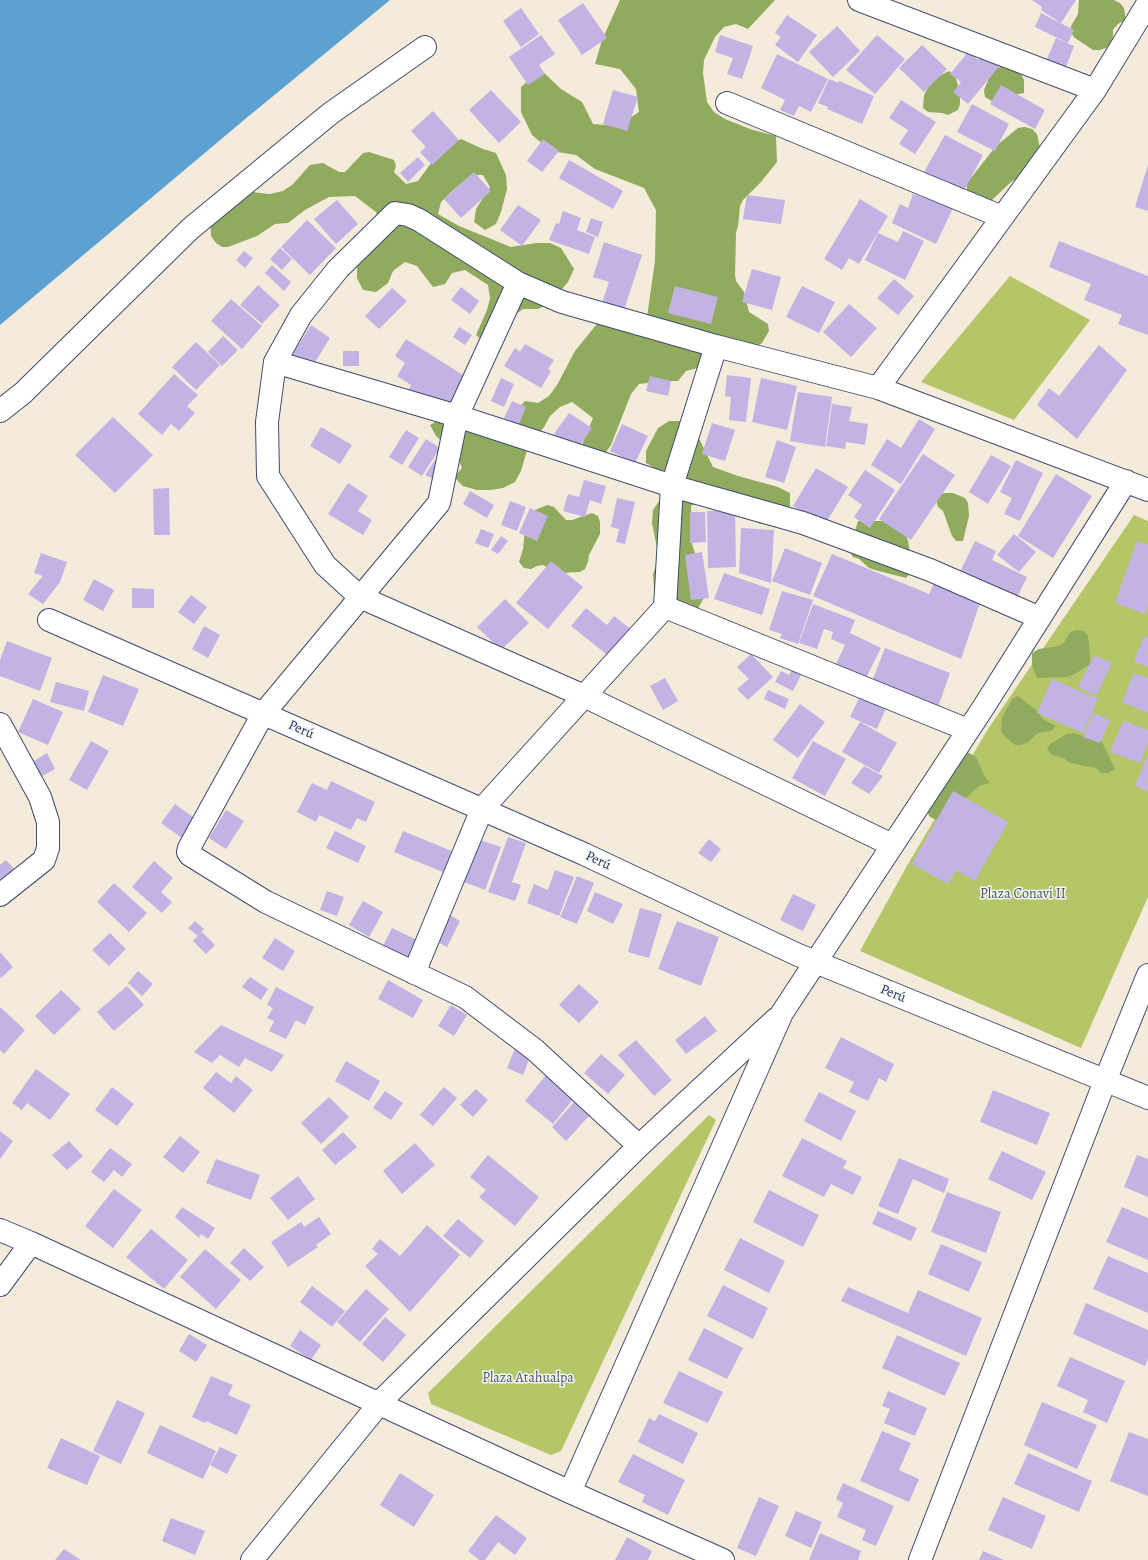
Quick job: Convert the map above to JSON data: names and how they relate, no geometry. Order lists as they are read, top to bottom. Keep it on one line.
{"streets":{"street":["Perú"]},"parks":["Plaza Conavi II","Plaza Atahualpa"]}
